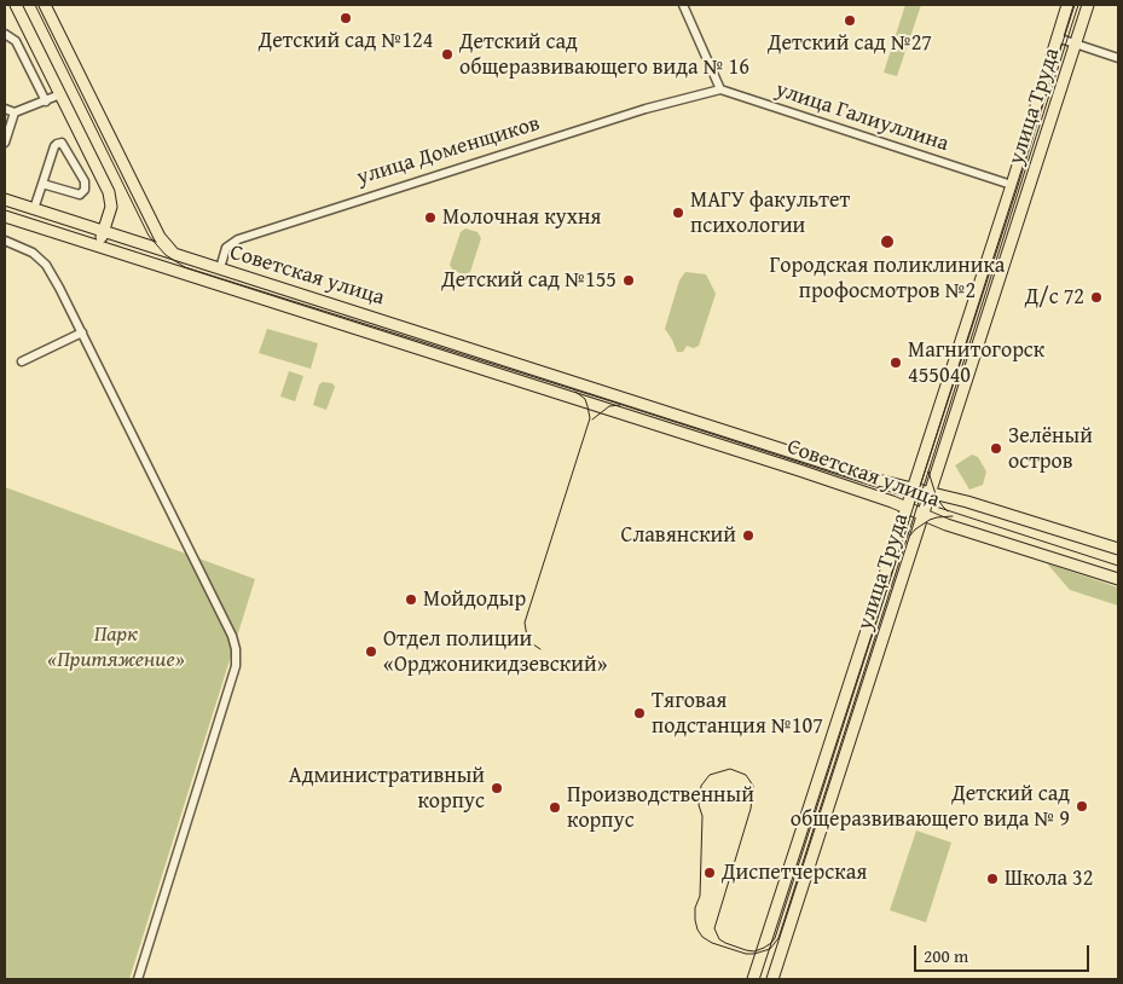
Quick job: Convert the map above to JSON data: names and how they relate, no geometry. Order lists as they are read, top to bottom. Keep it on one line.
{"streets":{"main road":["улица Труда","улица Доменщиков","Советская улица"],"street":["улица Галиуллина"]},"crossings":[["улица Труда","улица Галиуллина"],["улица Труда","Советская улица"],["улица Галиуллина","улица Доменщиков"],["улица Доменщиков","Советская улица"]],"parks":["Парк «Притяжение»"],"places":["Детский сад №124","Детский сад №27","Детский сад общеразвивающего вида № 16","МАГУ факультет психологии","Молочная кухня","Городская поликлиника профосмотров №2","Детский сад №155","Д/с 72","Магнитогорск 455040","Зелёный остров","Славянский","Мойдодыр","Отдел полиции «Орджоникидзевский»","Тяговая подстанция №107","Административный корпус","Детский сад общеразвивающего вида № 9","Производственный корпус","Диспетчерская","Школа 32"],"scale_bar":"200 m"}
